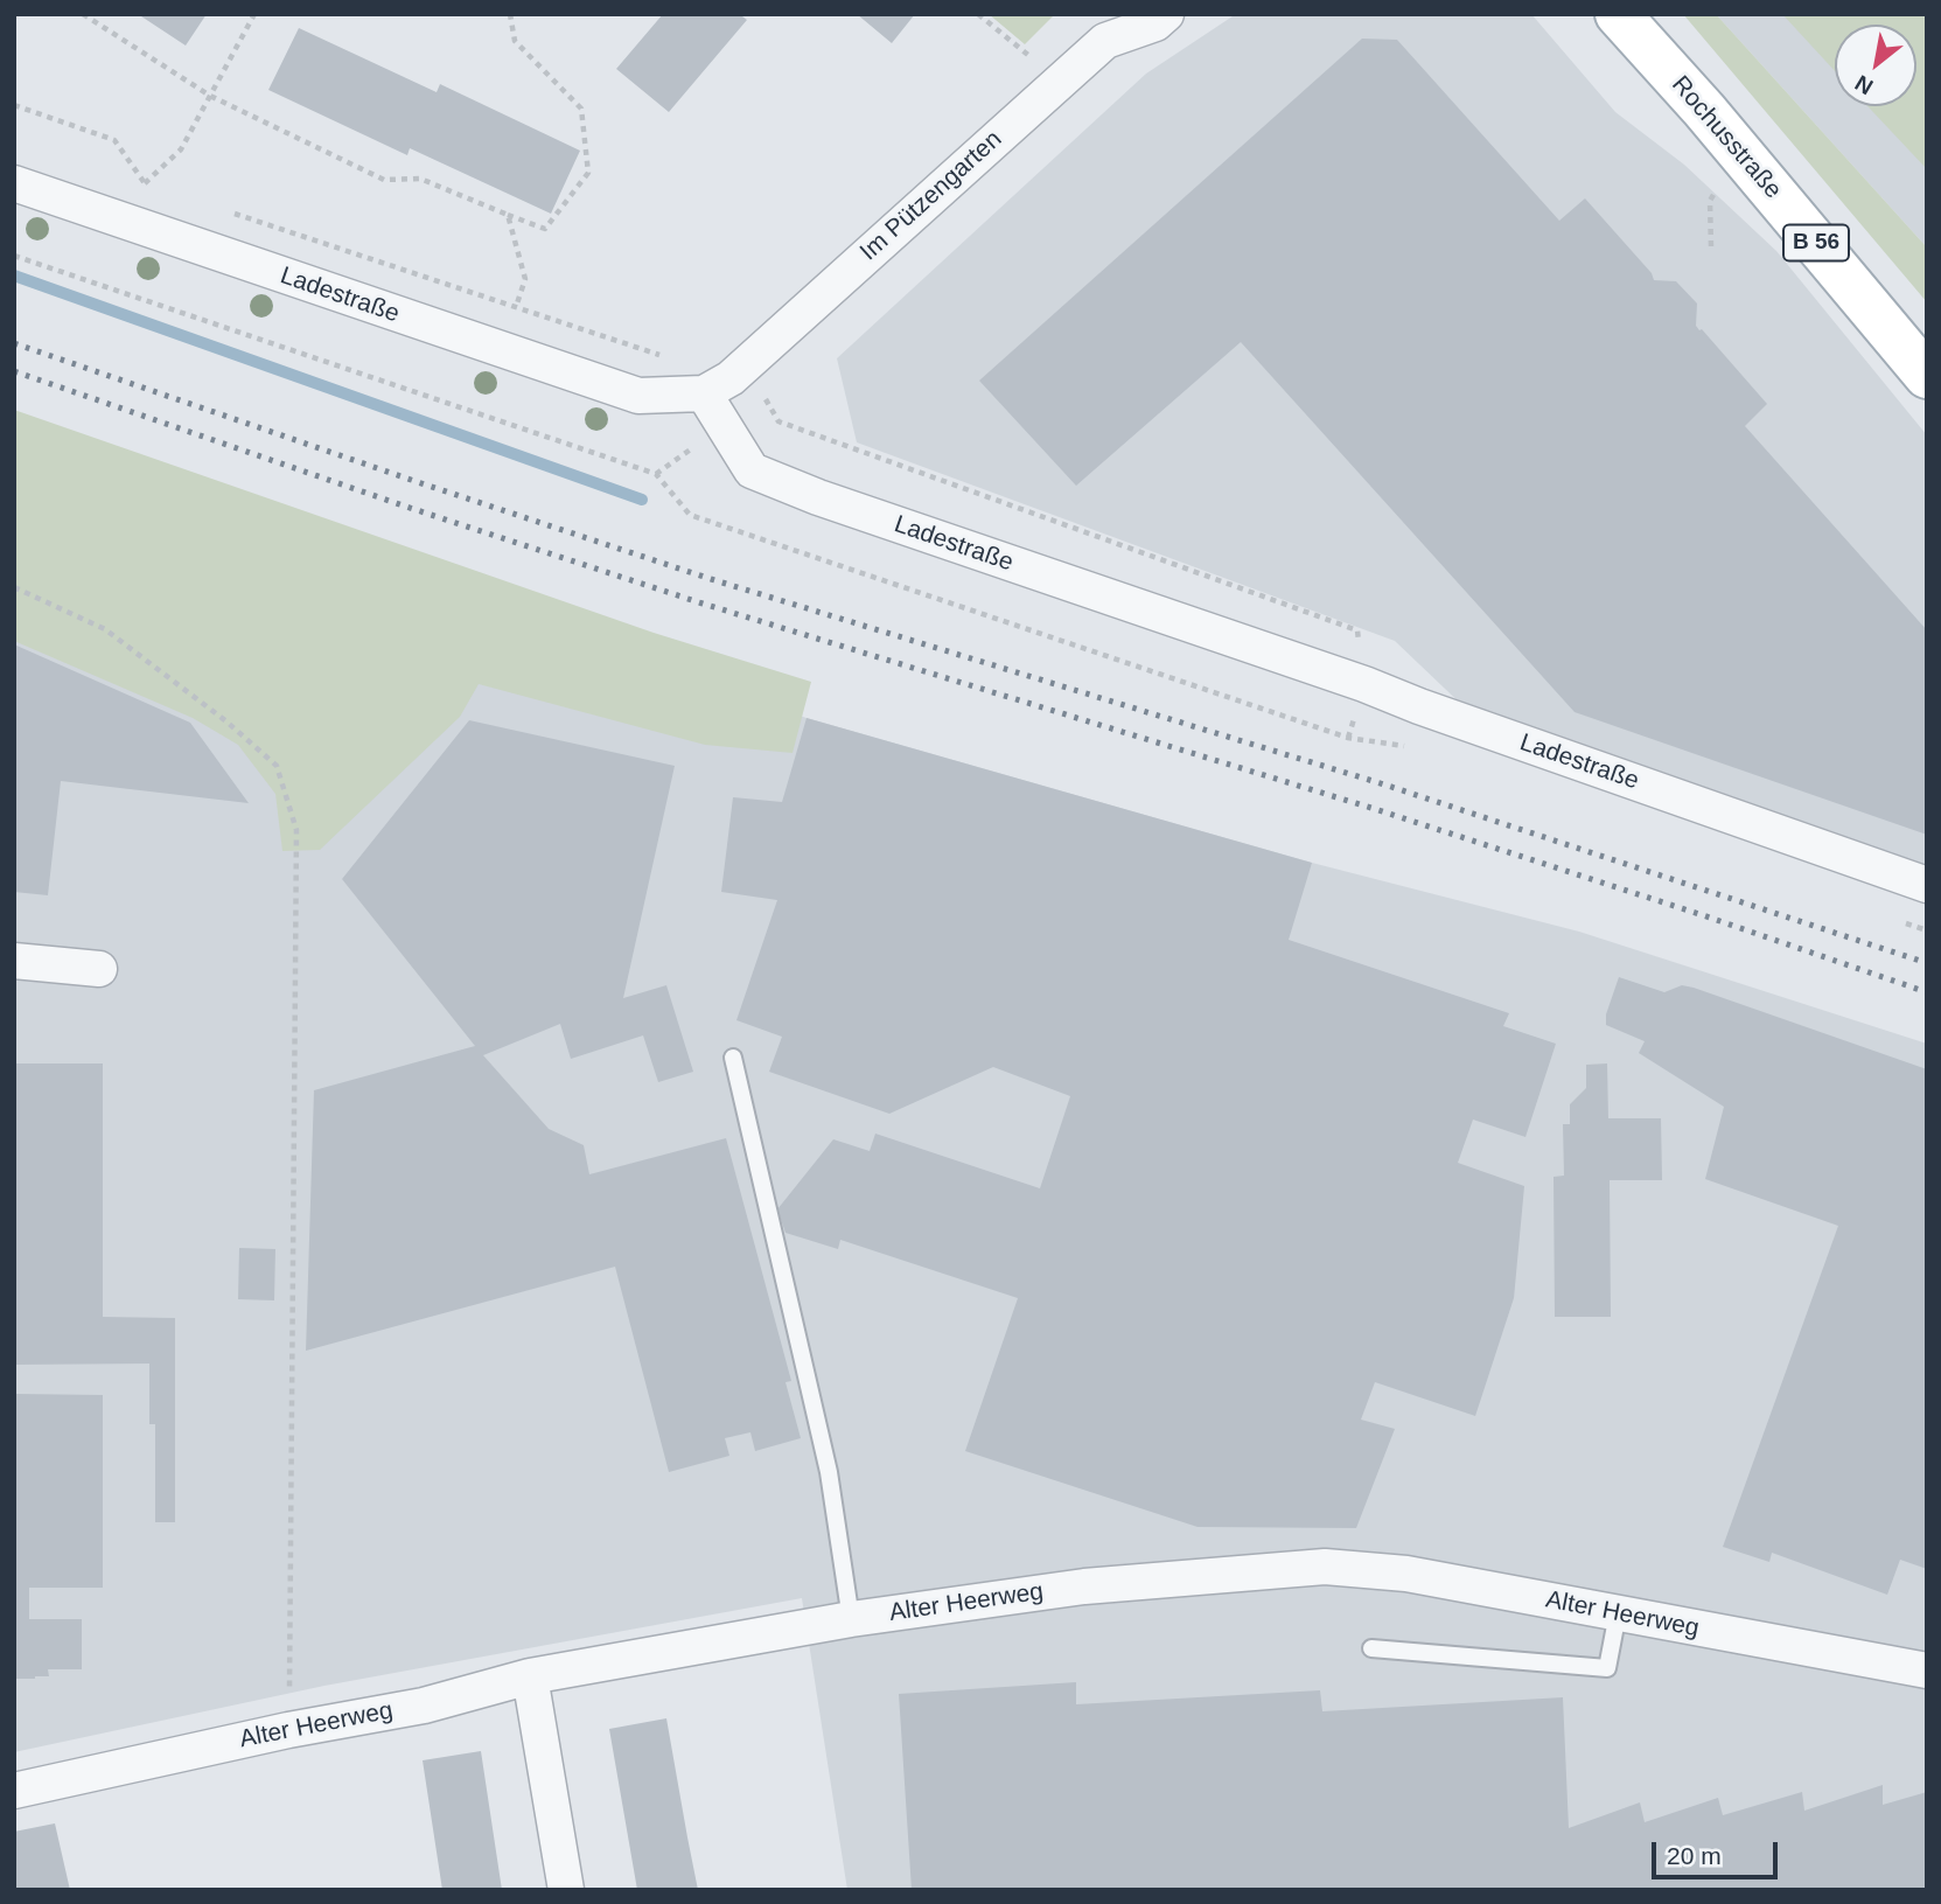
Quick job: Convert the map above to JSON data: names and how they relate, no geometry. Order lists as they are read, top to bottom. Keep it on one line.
{"streets":{"main road":["Rochusstraße","B 56"],"street":["Im Pützengarten","Ladestraße","Alter Heerweg"]},"crossings":[["Im Pützengarten","Ladestraße"]],"scale_bar":"20 m","north":"bottom left"}
